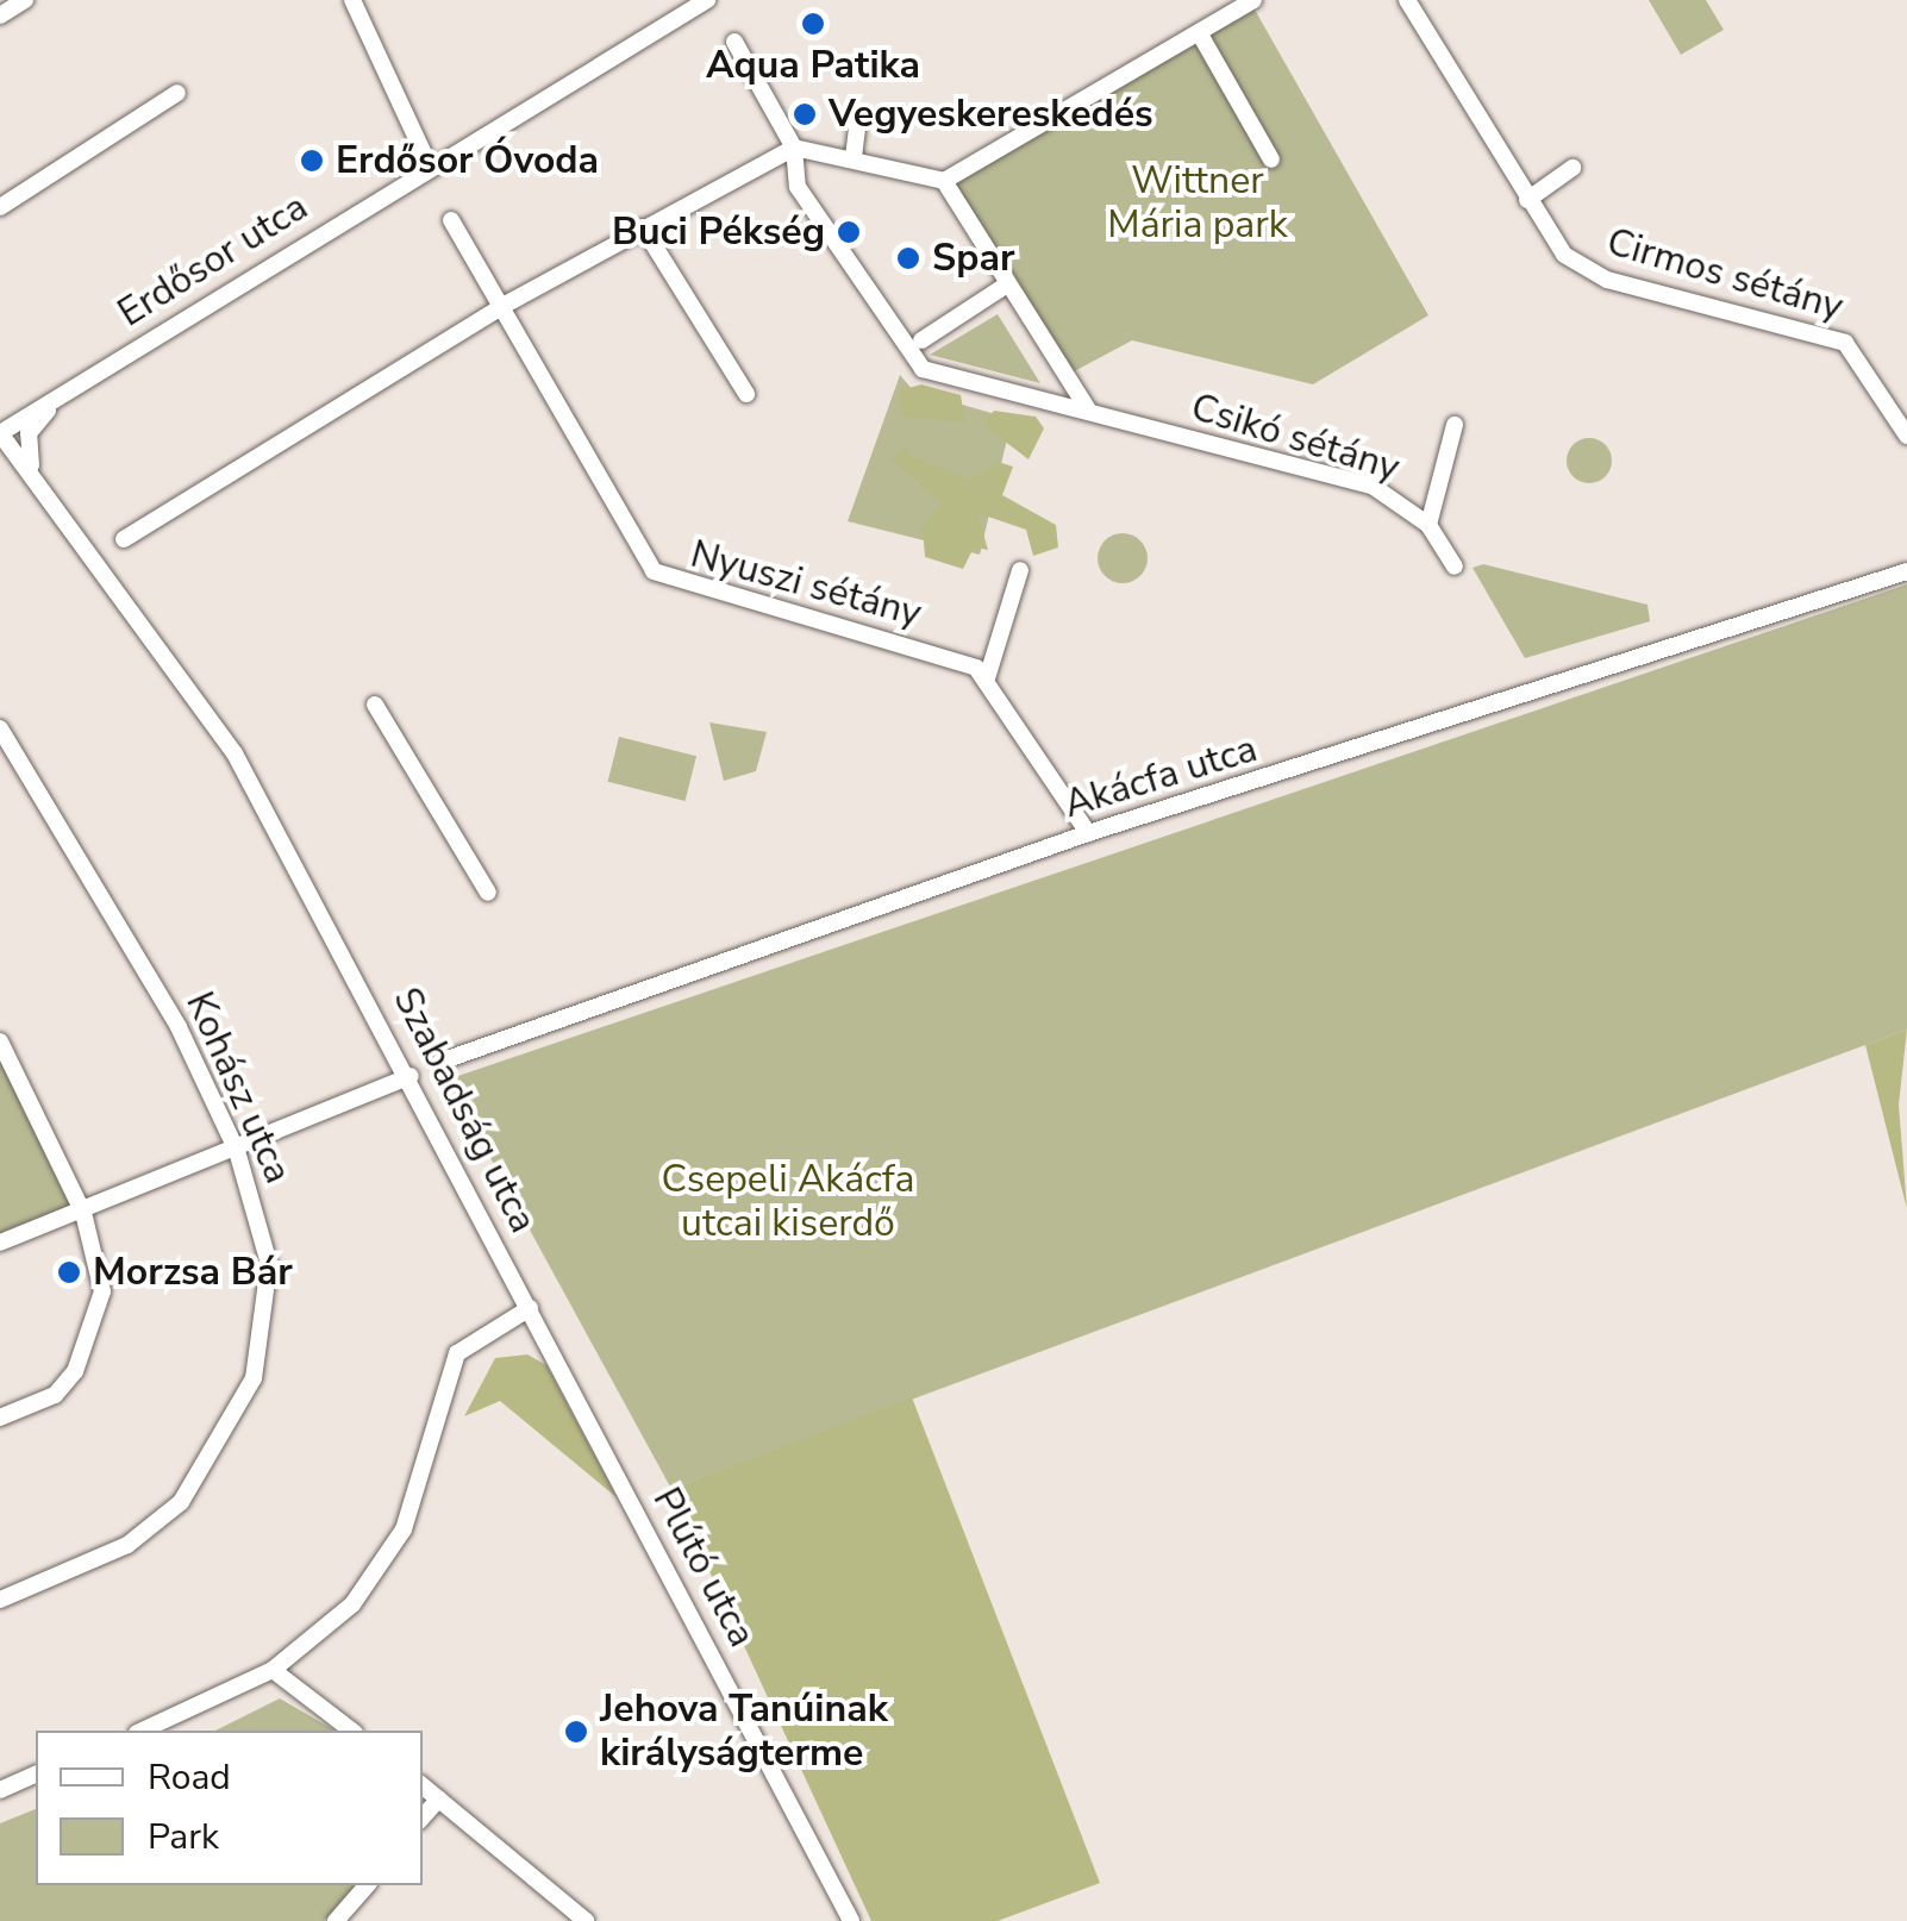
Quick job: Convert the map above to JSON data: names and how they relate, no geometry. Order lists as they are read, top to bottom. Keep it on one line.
{"streets":{"street":["Erdősor utca","Cirmos sétány","Csikó sétány","Nyuszi sétány","Akácfa utca","Kohász utca","Szabadság utca","Plútó utca"]},"crossings":[["Erdősor utca","Szabadság utca"],["Szabadság utca","Plútó utca"]],"parks":["Wittner Mária park","Csepeli Akácfa utcai kiserdő"],"places":["Aqua Patika","Vegyeskereskedés","Erdősor Óvoda","Buci Pékség","Spar","Morzsa Bár","Jehova Tanúinak királyságterme"],"legend":["Road","Park"]}
